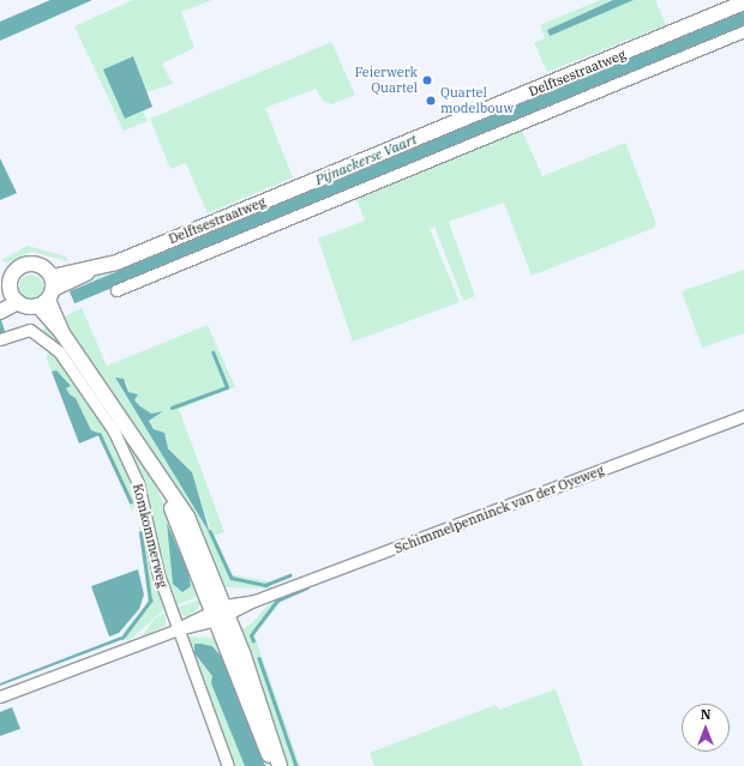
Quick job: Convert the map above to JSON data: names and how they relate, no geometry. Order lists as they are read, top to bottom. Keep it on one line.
{"streets":{"main road":["Delftsestraatweg","Komkommerweg"],"street":["Schimmelpenninck van der Oyeweg"]},"crossings":[["Delftsestraatweg","Komkommerweg"],["Schimmelpenninck van der Oyeweg","Komkommerweg"]],"water":["Pijnackerse Vaart"],"places":["Feierwerk Quartel","Quartel modelbouw"],"north":"top"}
